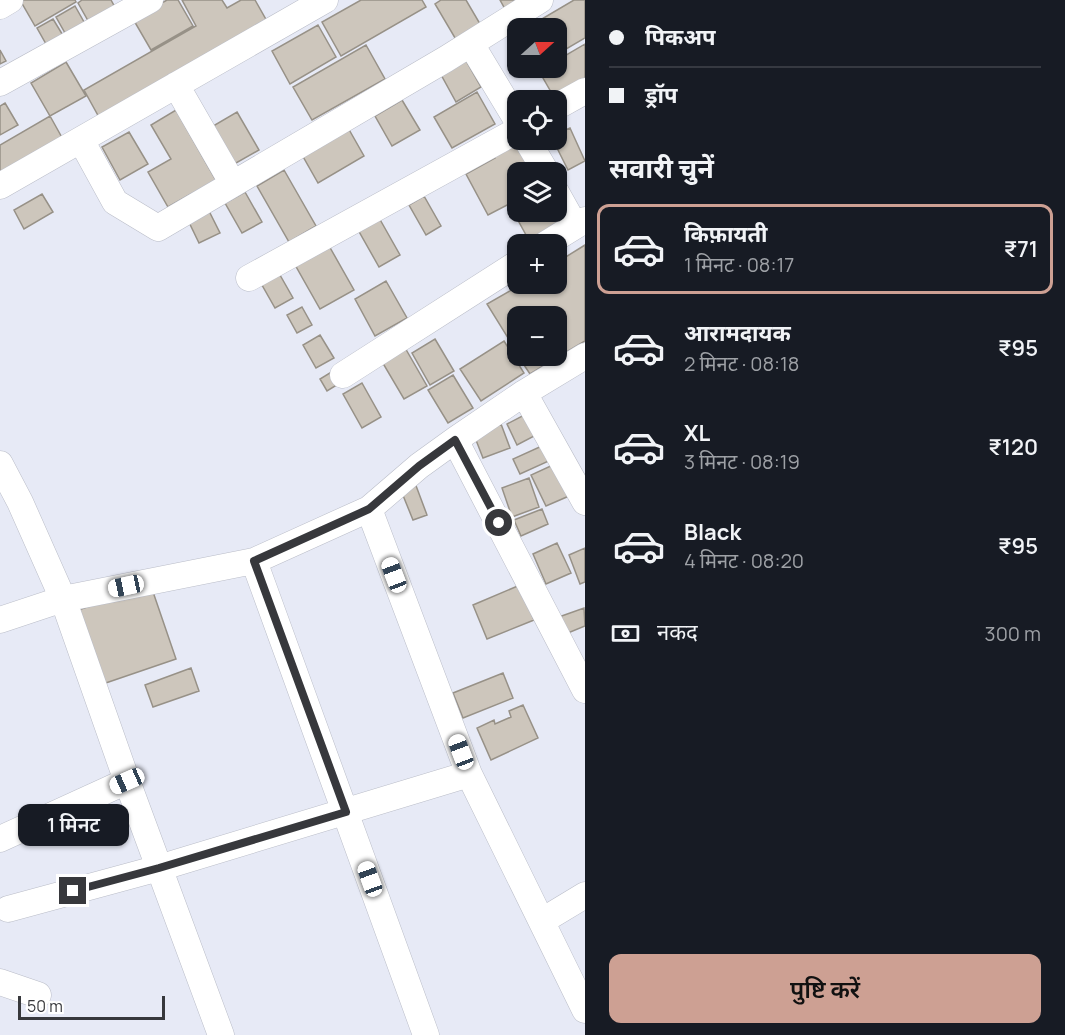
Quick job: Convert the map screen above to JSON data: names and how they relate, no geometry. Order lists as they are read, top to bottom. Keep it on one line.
{"scale_bar":"50 m","north":"right","page":{"banner":["पिकअप","ड्रॉप"],"map_buttons":["+","−"],"heading":"सवारी चुनें","list":[{"name":"किफ़ायती","note":"1 मिनट · 08:17","value":"₹71"},{"name":"आरामदायक","note":"2 मिनट · 08:18","value":"₹95"},{"name":"XL","note":"3 मिनट · 08:19","value":"₹120"},{"name":"Black","note":"4 मिनट · 08:20","value":"₹95"}],"pay":["नकद","300 m"],"bubble":"1 मिनट","buttons":"पुष्टि करें","scale":"50 m"}}
